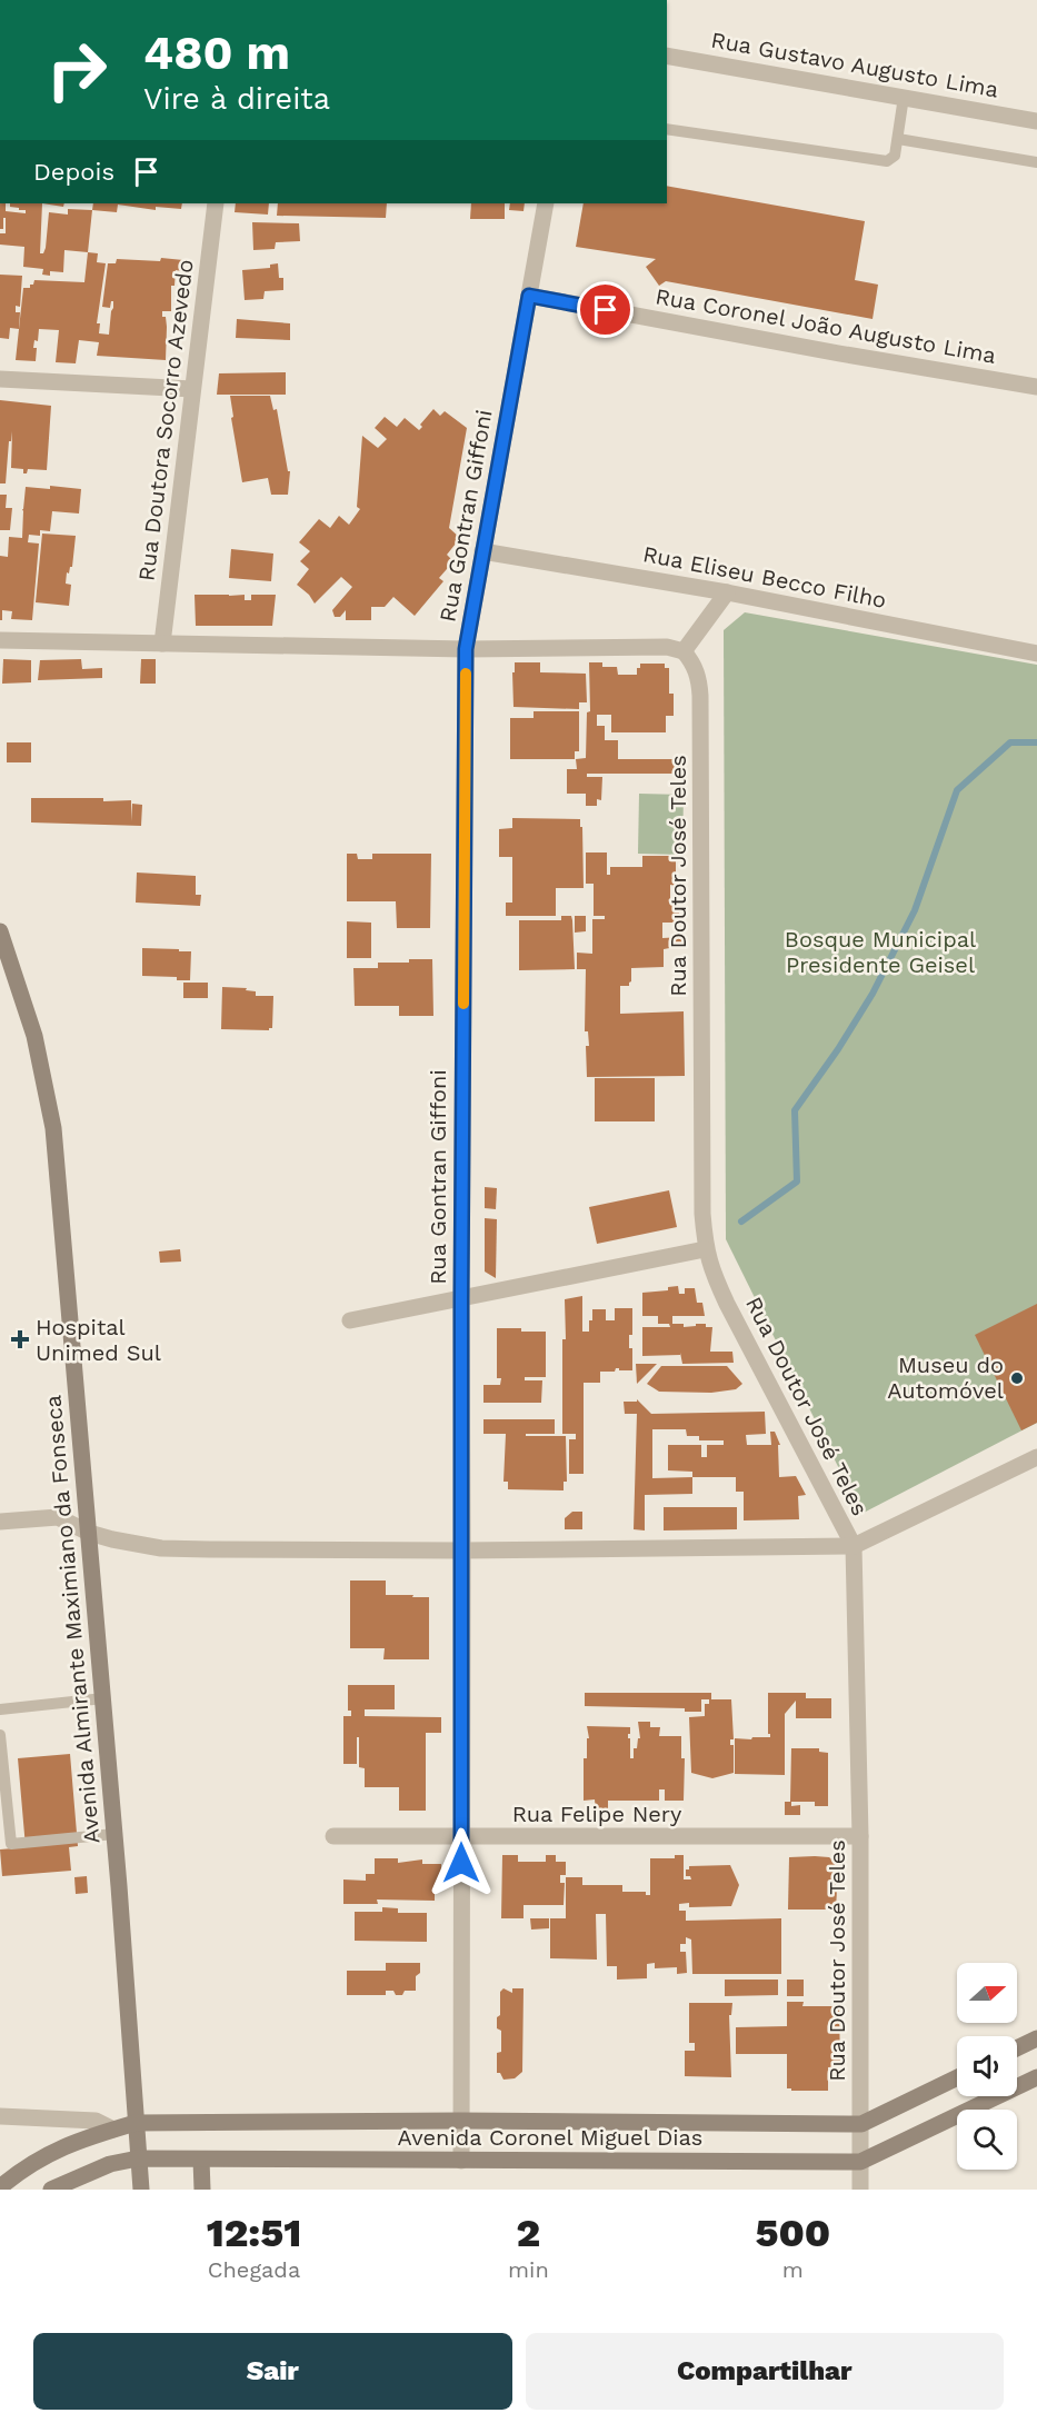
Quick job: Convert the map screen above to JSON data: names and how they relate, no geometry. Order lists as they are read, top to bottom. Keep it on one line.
{"streets":{"main road":["Avenida Almirante Maximiano da Fonseca","Avenida Coronel Miguel Dias"],"street":["Rua Gustavo Augusto Lima","Rua Coronel João Augusto Lima","Rua Doutora Socorro Azevedo","Rua Gontran Giffoni","Rua Eliseu Becco Filho","Rua Doutor José Teles","Rua Felipe Nery"]},"crossings":[["Rua Coronel João Augusto Lima","Rua Gontran Giffoni"],["Rua Gontran Giffoni","Rua Eliseu Becco Filho"],["Rua Gontran Giffoni","Rua Felipe Nery"],["Rua Gontran Giffoni","Avenida Coronel Miguel Dias"],["Rua Doutor José Teles","Rua Felipe Nery"],["Rua Doutor José Teles","Avenida Coronel Miguel Dias"],["Avenida Almirante Maximiano da Fonseca","Avenida Coronel Miguel Dias"]],"parks":["Bosque Municipal Presidente Geisel"],"places":{"health":["Hospital Unimed Sul"],"other":["Museu do Automóvel"]},"north":"right","page":{"turn":["480 m","Vire à direita"],"then":"Depois","eta":["12:51","Chegada","2","min","500","m"],"buttons":["Sair","Compartilhar"]}}
